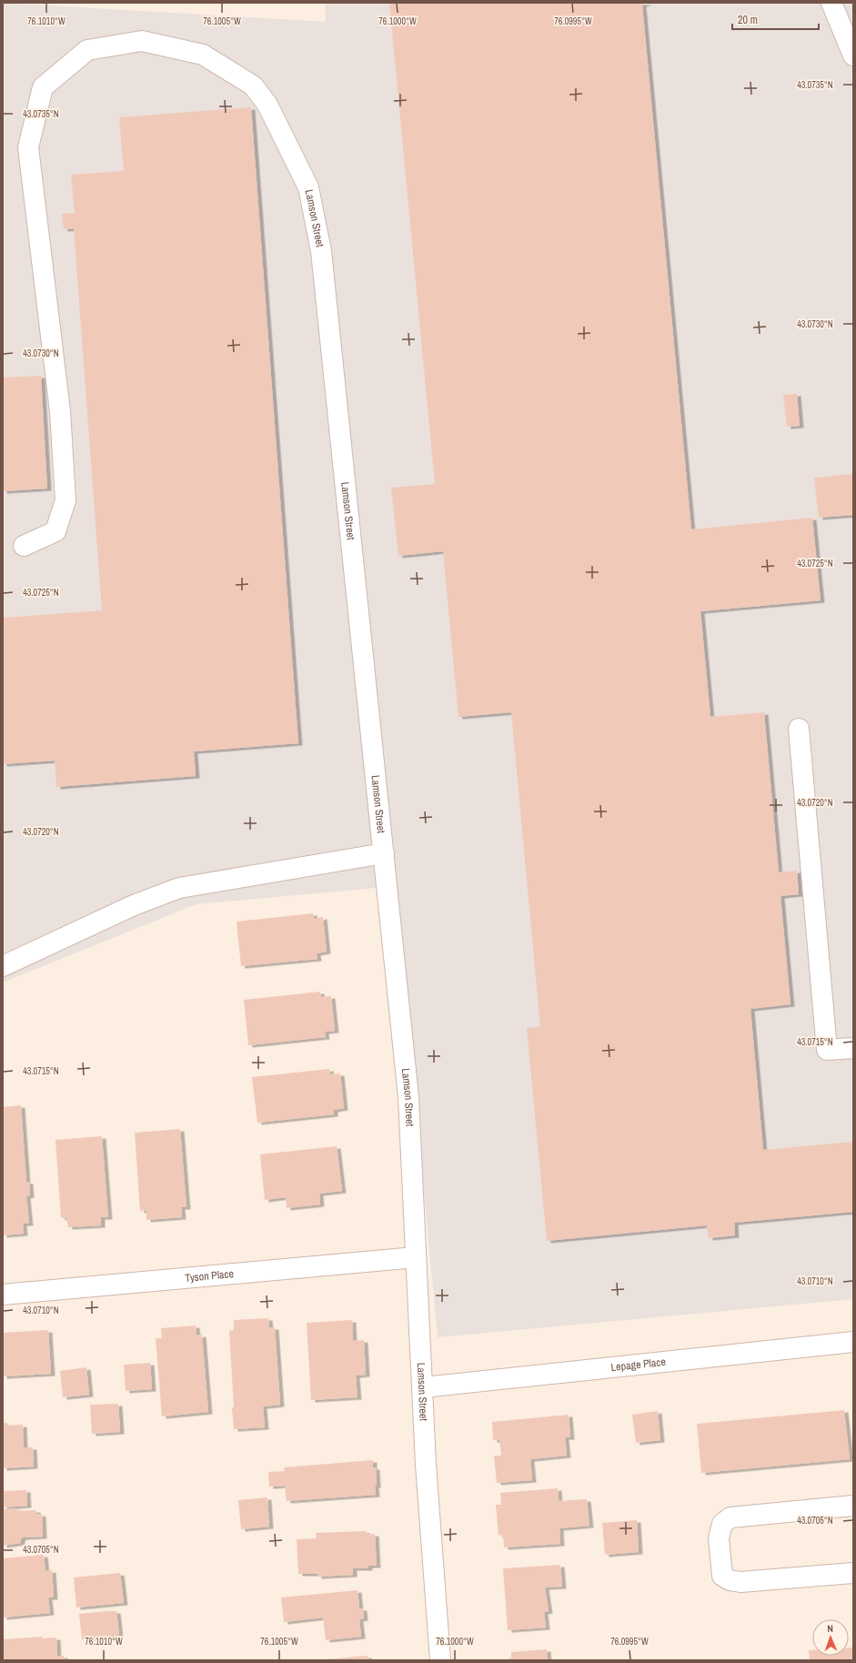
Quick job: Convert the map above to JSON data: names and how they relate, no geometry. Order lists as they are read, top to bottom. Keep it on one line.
{"streets":{"street":["Lamson Street","Tyson Place","Lepage Place"]},"crossings":[["Lamson Street","Tyson Place"],["Lamson Street","Lepage Place"]],"scale_bar":"20 m","north":"top","coordinates":["76.1010°W","76.1005°W","76.1000°W","76.0995°W","43.0735°N","43.0730°N","43.0725°N","43.0720°N","43.0715°N","43.0710°N","43.0705°N"]}
